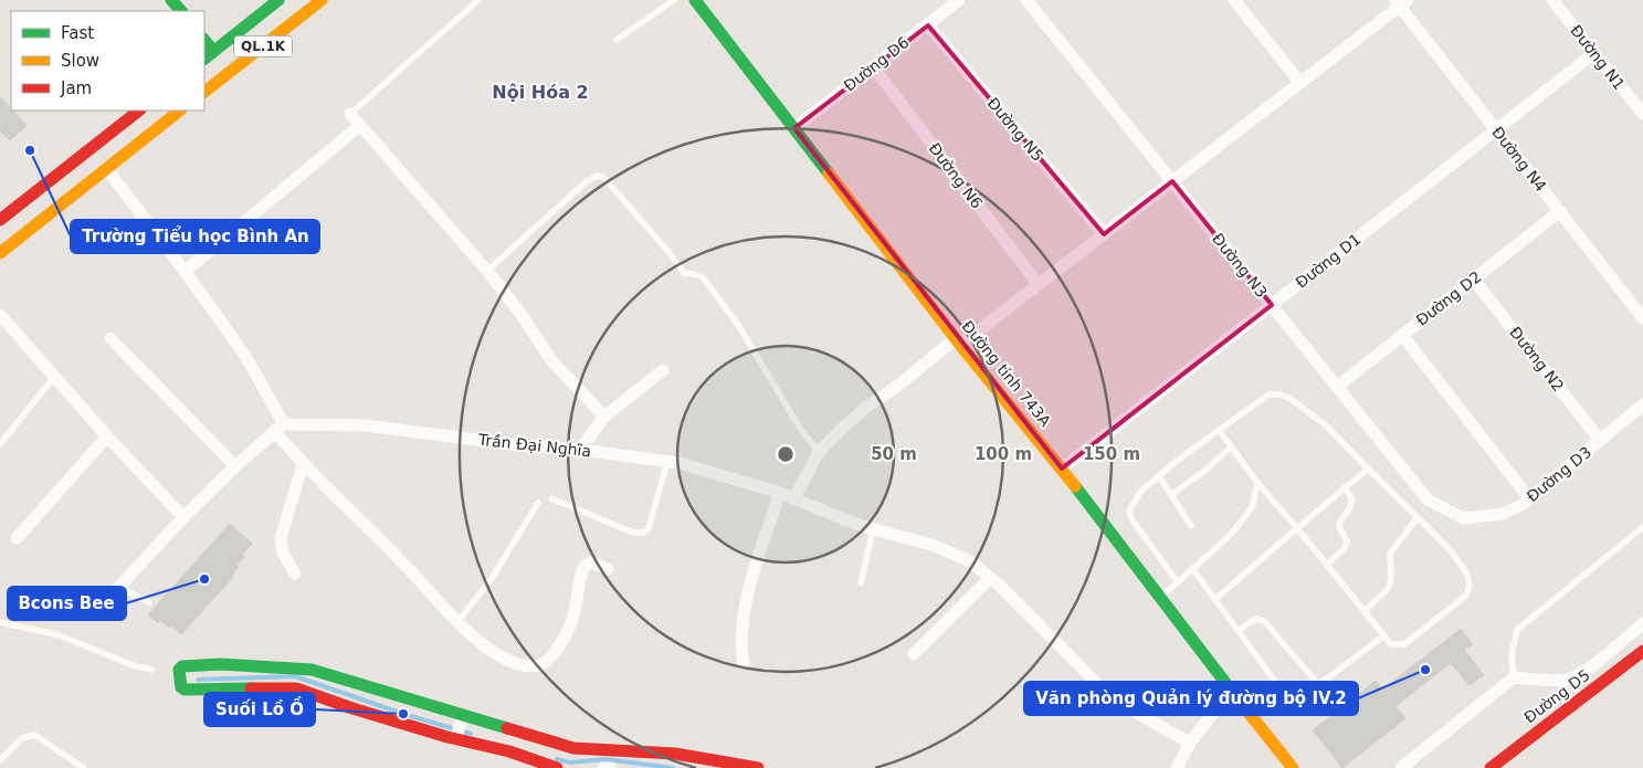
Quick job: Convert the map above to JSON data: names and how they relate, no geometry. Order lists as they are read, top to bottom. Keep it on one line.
{"streets":{"main road":["QL.1K","Đường tỉnh 743A","Đường D5"],"street":["Đường N1","Đường D6","Đường N5","Đường N4","Đường N6","Đường D1","Đường N3","Đường D2","Đường N2","Trần Đại Nghĩa","Đường D3"]},"crossings":[["Đường N1","Đường D1"],["Đường D6","Đường N5"],["Đường D6","Đường N6"],["Đường D6","Đường tỉnh 743A"],["Đường N4","Đường D1"],["Đường N4","Đường D2"],["Đường D1","Đường N3"],["Đường D1","Đường tỉnh 743A"],["Đường N3","Đường D2"],["Đường N3","Đường D3"],["Đường D2","Đường N2"],["Đường N2","Đường D3"]],"districts":["Nội Hóa 2"],"places":["Trường Tiểu học Bình An","Bcons Bee","Văn phòng Quản lý đường bộ IV.2","Suối Lồ Ồ"],"legend":["Fast","Slow","Jam"],"rings":["50 m","100 m","150 m"]}
